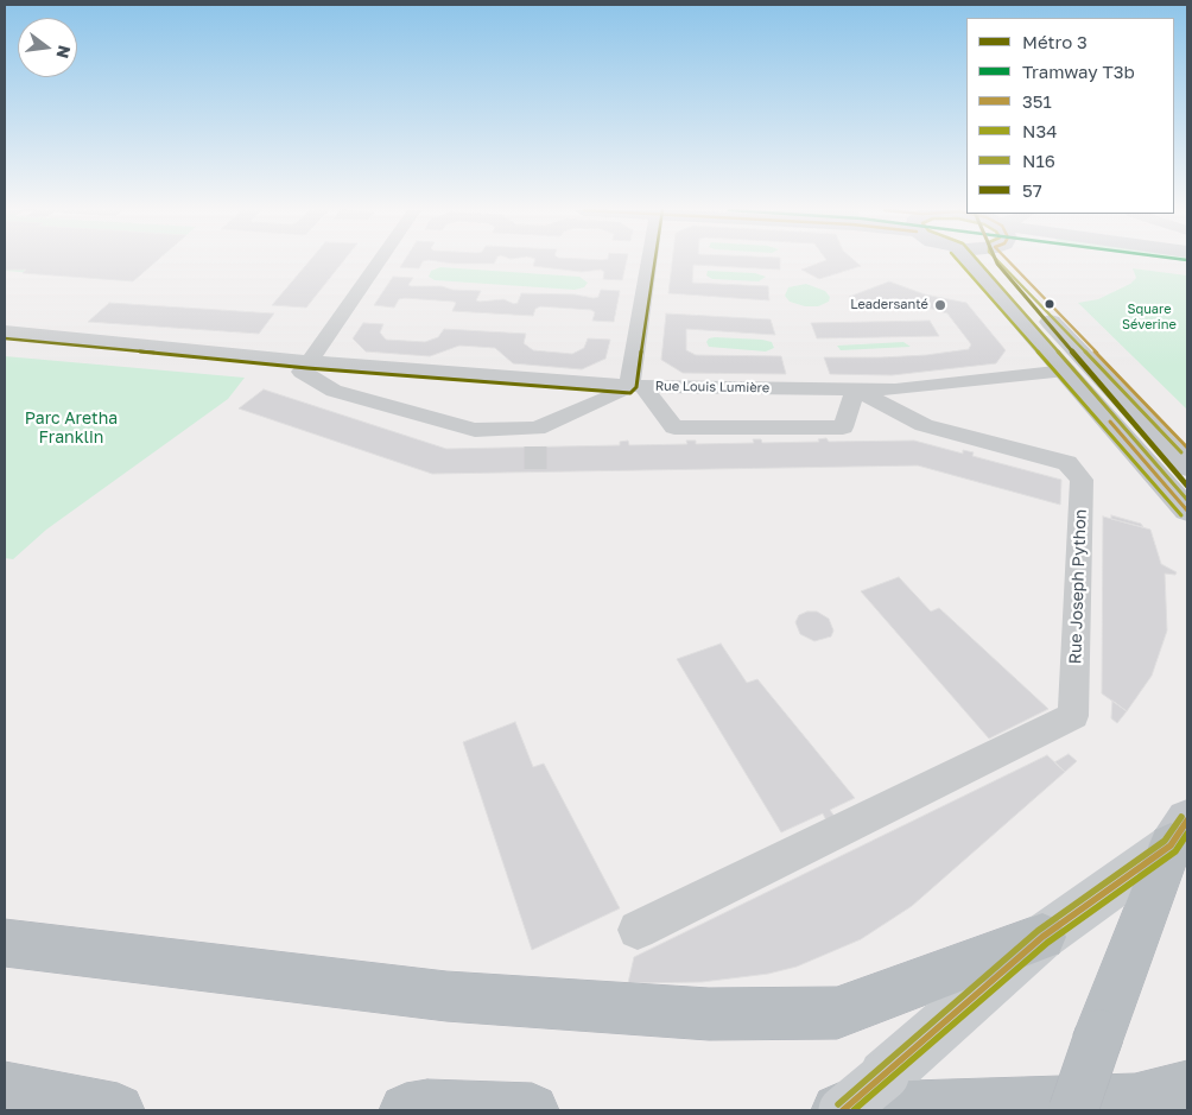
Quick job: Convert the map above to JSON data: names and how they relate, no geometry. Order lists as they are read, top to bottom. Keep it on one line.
{"streets":{"street":["Rue Louis Lumière","Rue Joseph Python"]},"crossings":[["Rue Louis Lumière","Rue Joseph Python"]],"parks":["Square Séverine","Parc Aretha Franklin"],"places":["Leadersanté"],"lines":["metro line 3","transit line 351","transit line N34","transit line N16","transit line 57"],"legend":["Métro 3","Tramway T3b","351","N34","N16","57"],"north":"right"}
